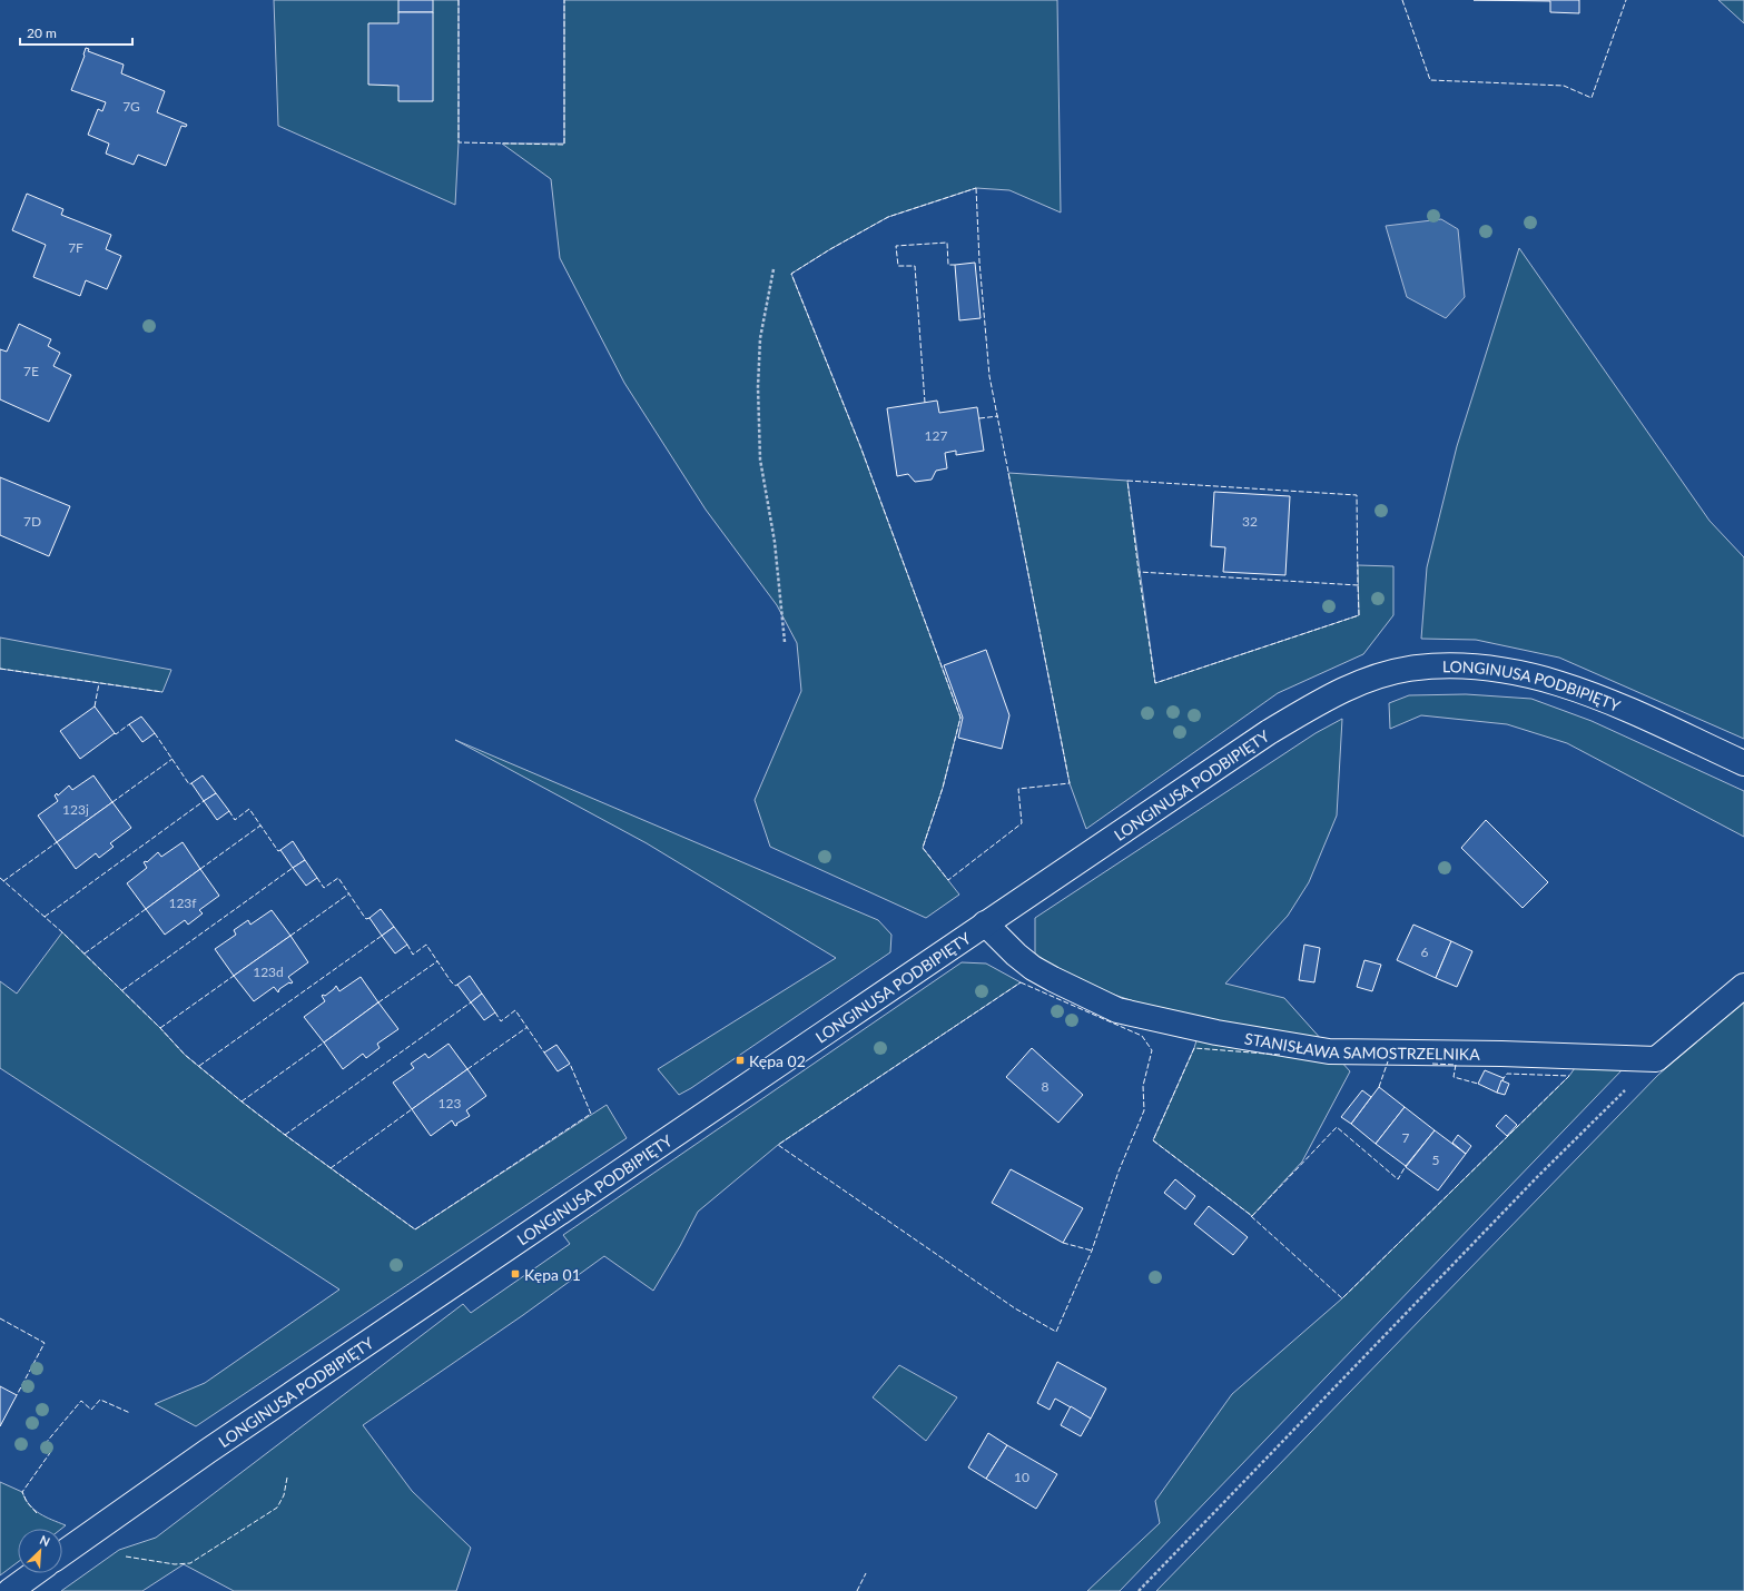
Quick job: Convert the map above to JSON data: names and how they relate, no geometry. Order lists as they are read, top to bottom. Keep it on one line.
{"streets":{"street":["LONGINUSA PODBIPIĘTY","STANISŁAWA SAMOSTRZELNIKA"]},"crossings":[["LONGINUSA PODBIPIĘTY","STANISŁAWA SAMOSTRZELNIKA"]],"places":{"transit":["Kępa 02","Kępa 01"]},"house_numbers":["7G","7F","7E","127","7D","32","123j","123f","6","123d","8","123","7","5","10"],"scale_bar":"20 m","north":"top right"}
